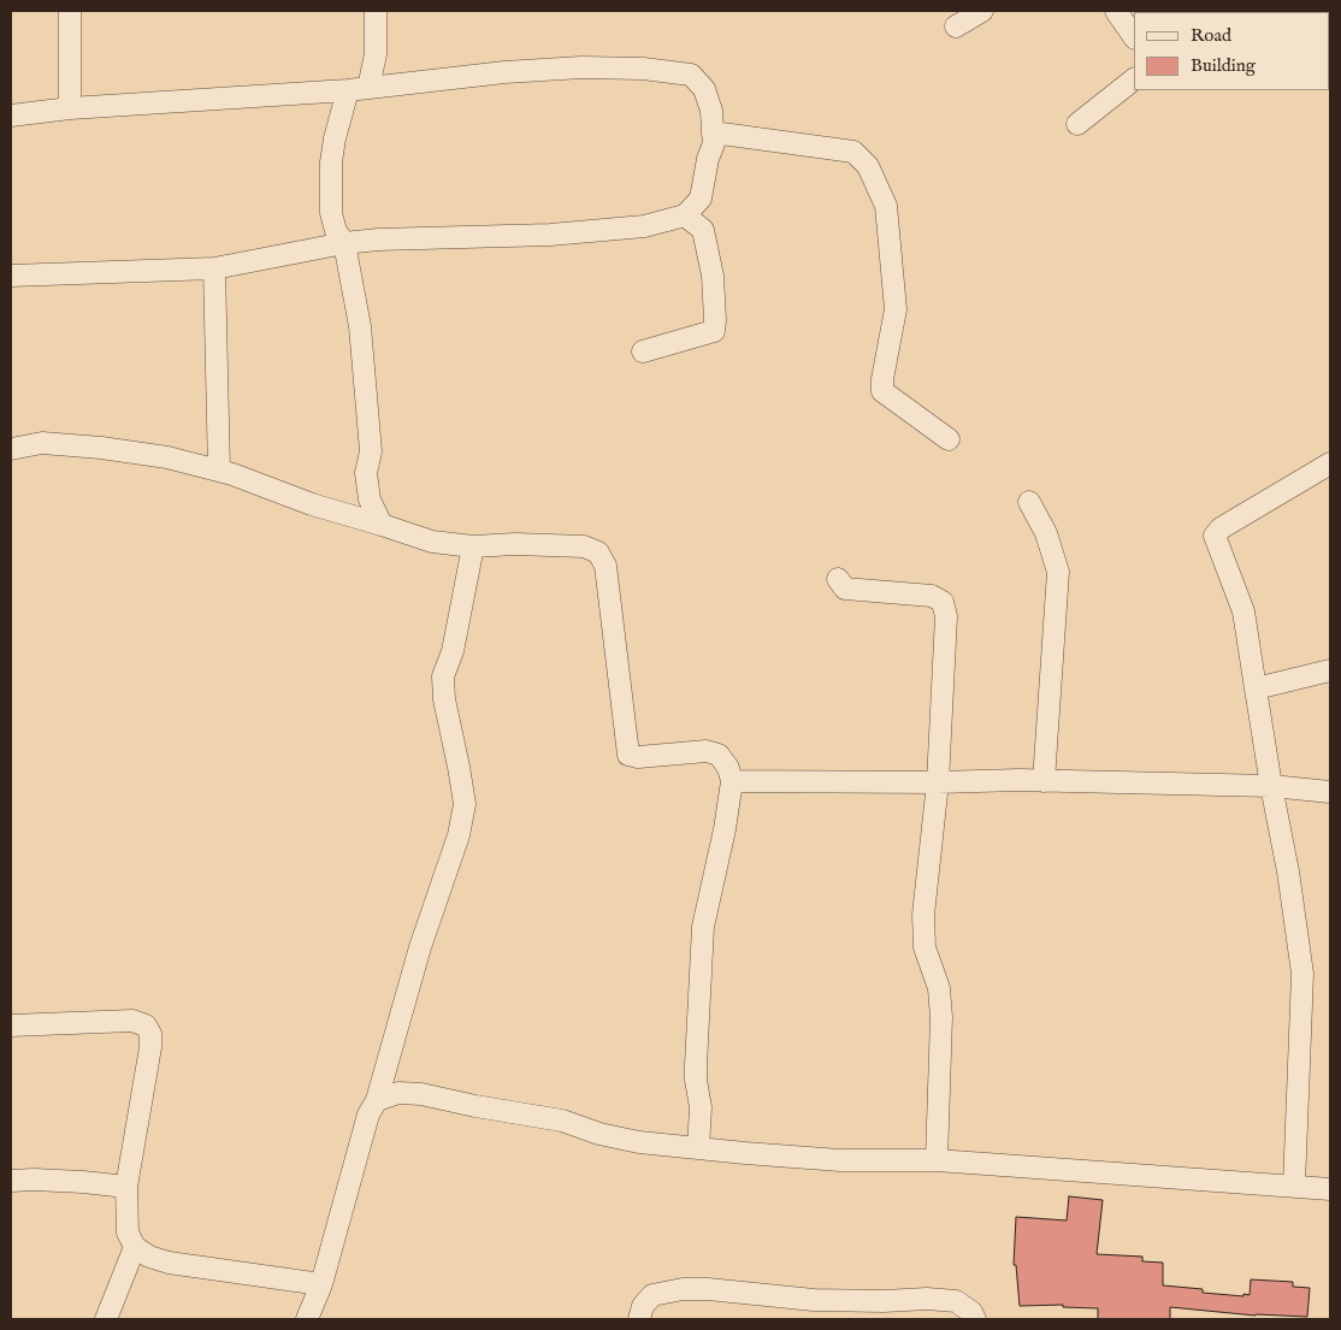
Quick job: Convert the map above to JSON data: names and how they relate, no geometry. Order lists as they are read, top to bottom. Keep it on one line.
{"legend":["Road","Building"]}
